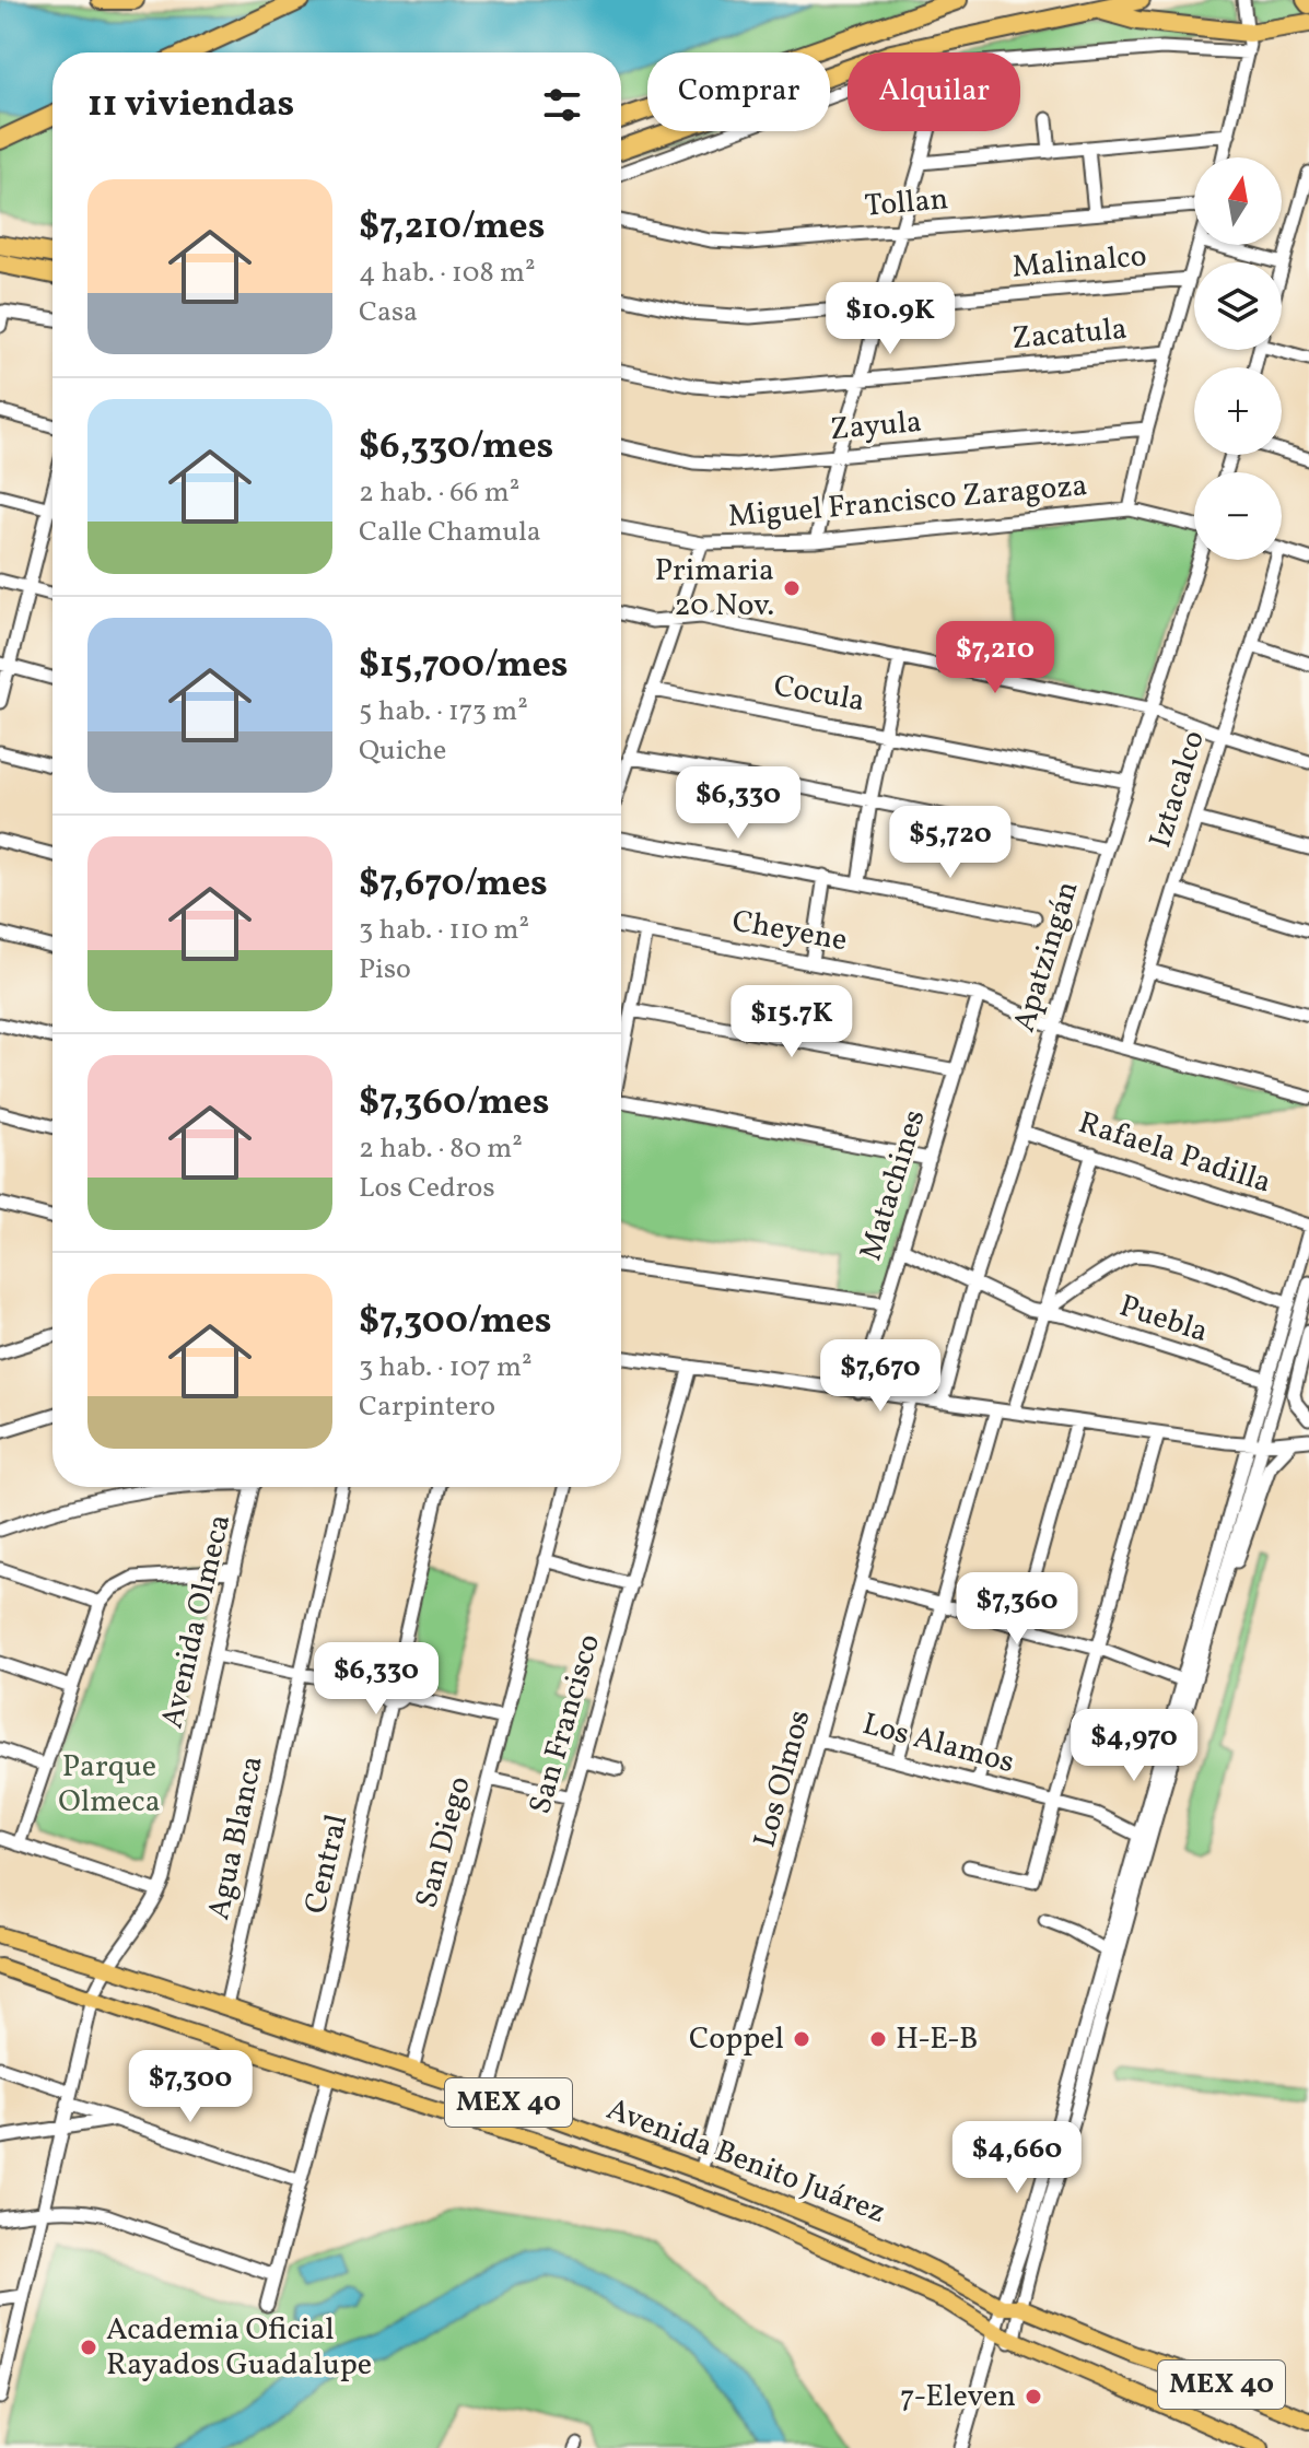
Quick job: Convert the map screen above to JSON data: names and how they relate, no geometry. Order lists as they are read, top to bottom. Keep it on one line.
{"streets":{"main road":["MEX 40","Avenida Benito Juárez"],"street":["Tollan","Malinalco","Zacatula","Zayula","Miguel Francisco Zaragoza","Cocula","Iztacalco","Cheyene","Apatzingán","Rafaela Padilla","Matachines","Puebla","Avenida Olmeca","San Francisco","Los Alamos","Los Olmos","Agua Blanca","San Diego","Central"]},"crossings":[["Cocula","Apatzingán"],["Iztacalco","Cheyene"],["Cheyene","Apatzingán"],["Cheyene","Matachines"],["Apatzingán","Rafaela Padilla"],["Apatzingán","Puebla"],["Matachines","Puebla"],["Avenida Olmeca","Avenida Benito Juárez"],["San Francisco","Avenida Benito Juárez"],["Los Alamos","Los Olmos"],["Los Olmos","Avenida Benito Juárez"],["Agua Blanca","Avenida Benito Juárez"],["San Diego","Avenida Benito Juárez"],["Central","Avenida Benito Juárez"]],"parks":["Parque Olmeca"],"places":["Primaria 20 Nov.","Coppel","H-E-B","Academia Oficial Rayados Guadalupe","7-Eleven"],"north":"top","page":{"chip":["Comprar","Alquilar"],"heading":"11 viviendas","map_buttons":["+","−"],"list":[{"name":"$7,210/mes","note":"4 hab. · 108 m² · Casa"},{"name":"$6,330/mes","note":"2 hab. · 66 m² · Calle Chamula"},{"name":"$15,700/mes","note":"5 hab. · 173 m² · Quiche"},{"name":"$7,670/mes","note":"3 hab. · 110 m² · Piso"},{"name":"$7,360/mes","note":"2 hab. · 80 m² · Los Cedros"},{"name":"$7,300/mes","note":"3 hab. · 107 m² · Carpintero"}],"price":["$10.9K","$7,210","$6,330","$5,720","$15.7K","$7,670","$7,360","$6,330","$4,970","$7,300","$4,660"]}}
